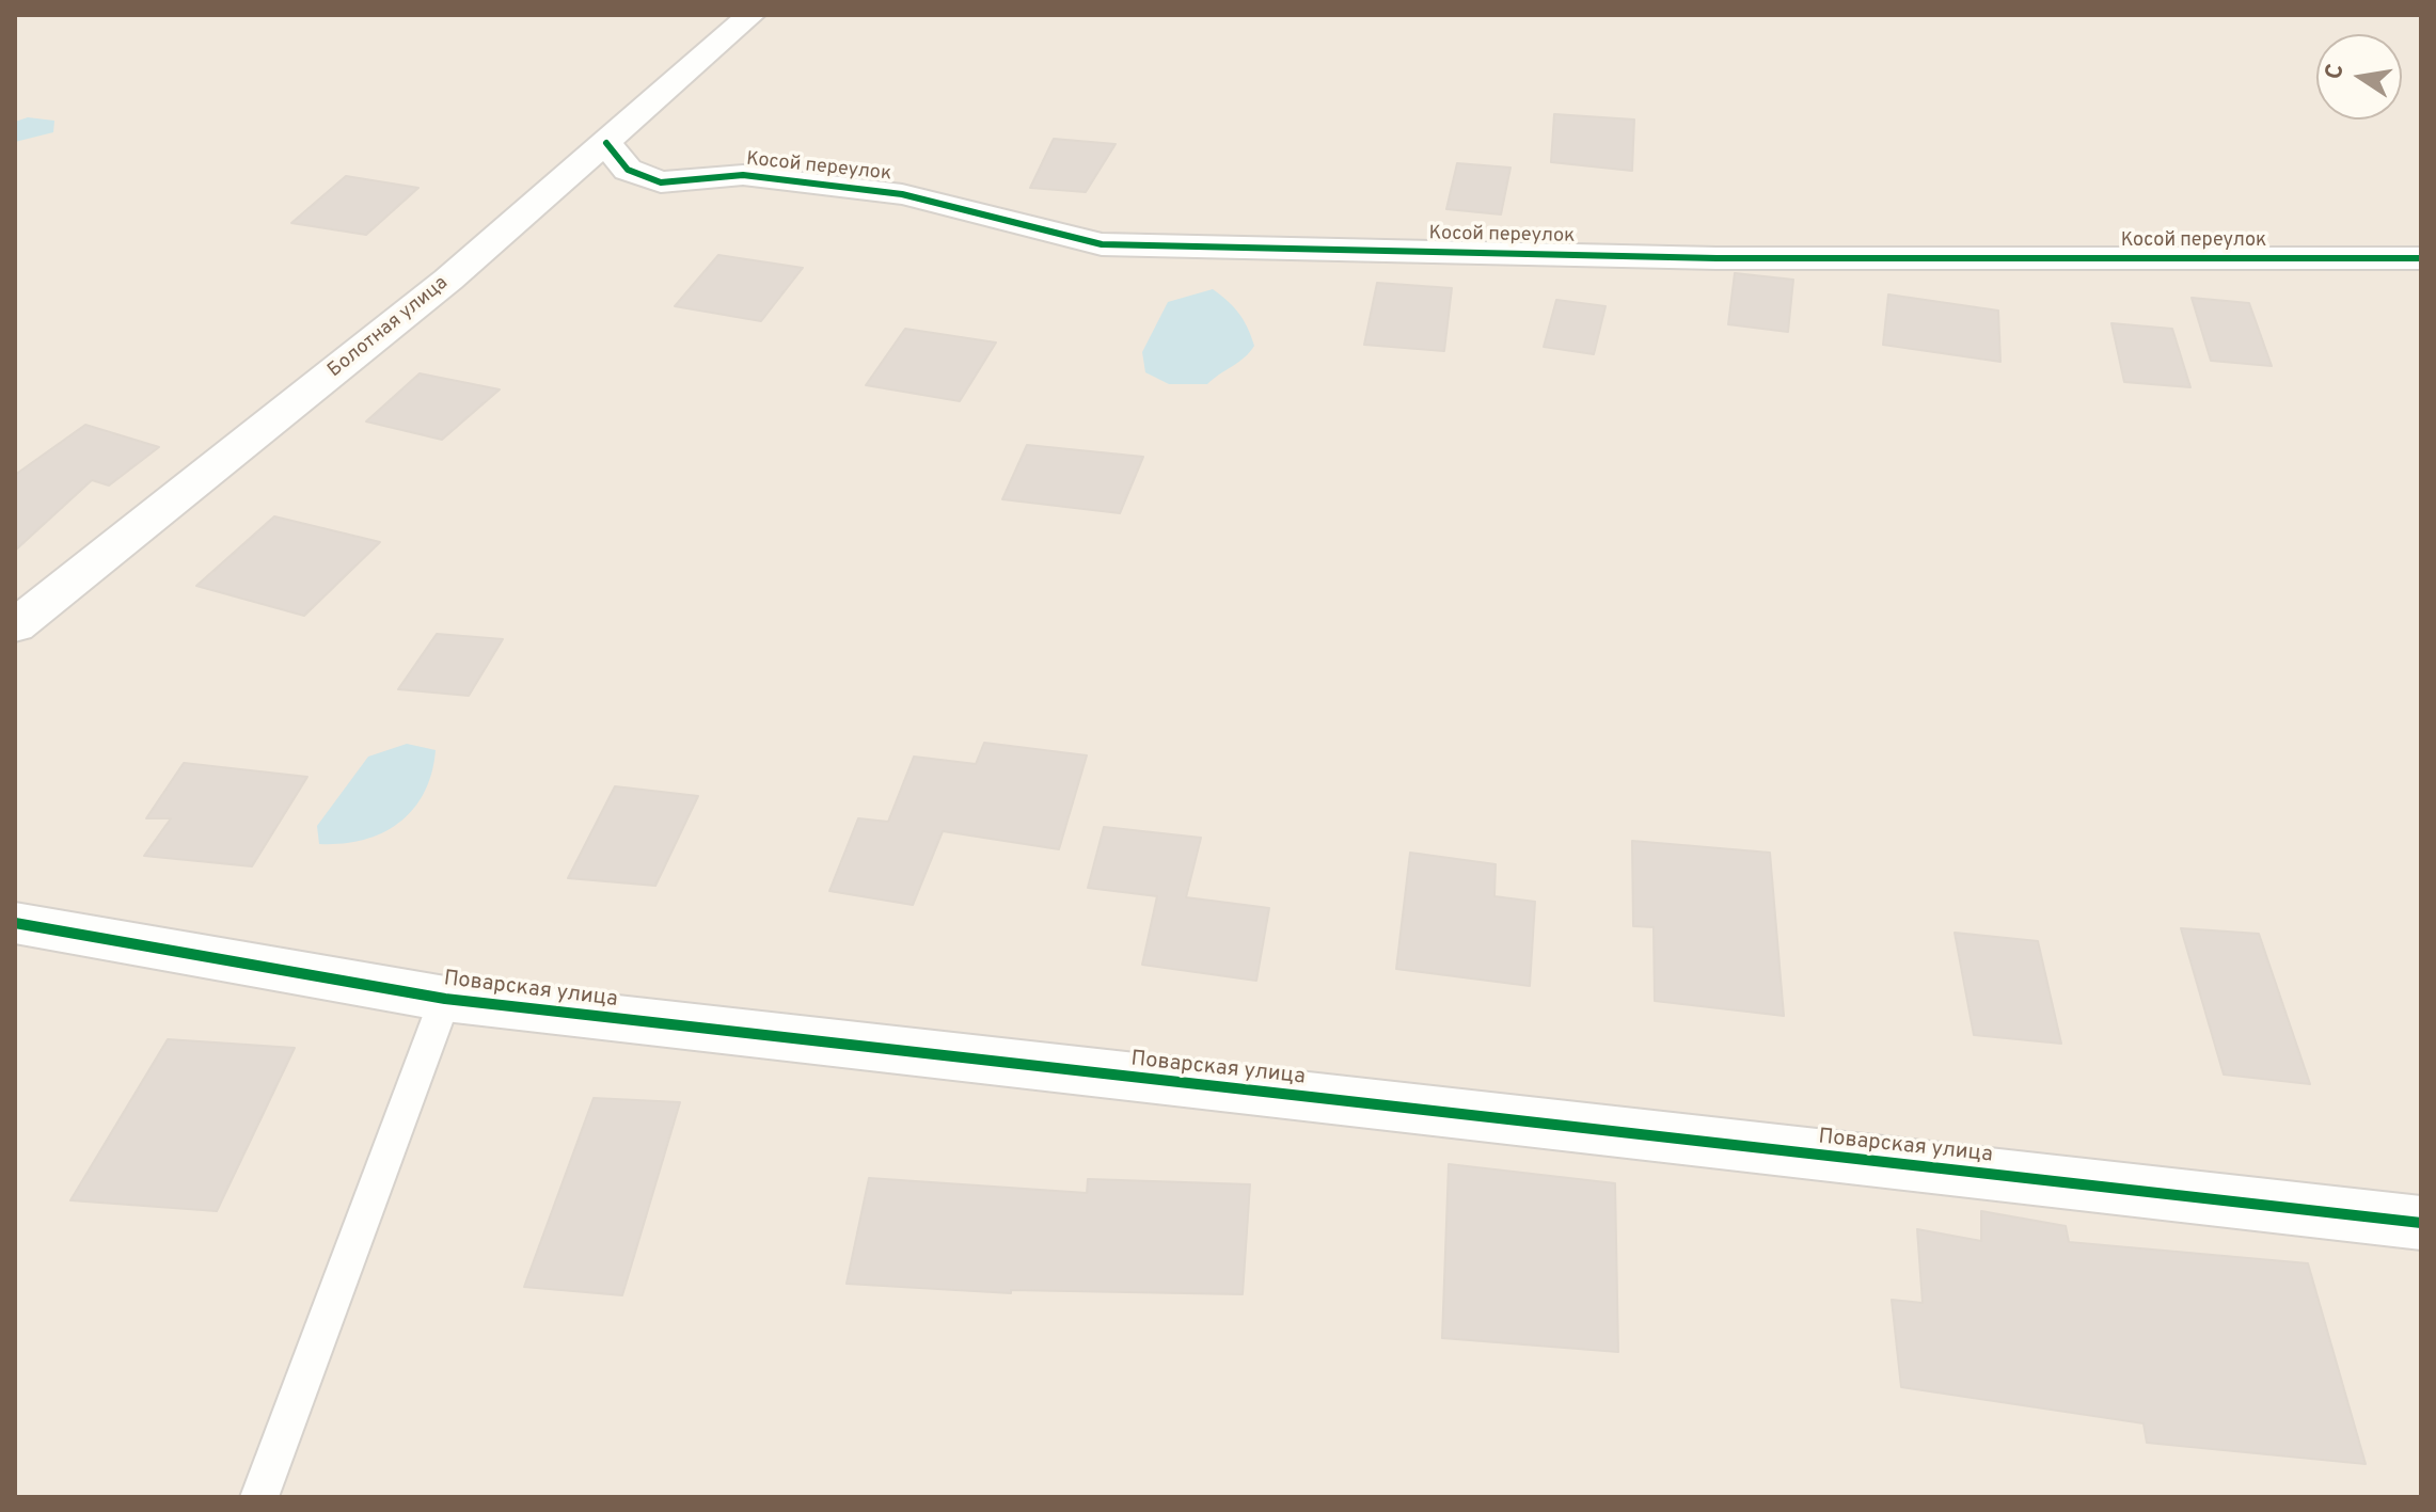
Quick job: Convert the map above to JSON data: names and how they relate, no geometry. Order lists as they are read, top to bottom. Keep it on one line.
{"streets":{"street":["Косой переулок","Болотная улица","Поварская улица"]},"crossings":[["Косой переулок","Болотная улица"]],"north":"left"}
